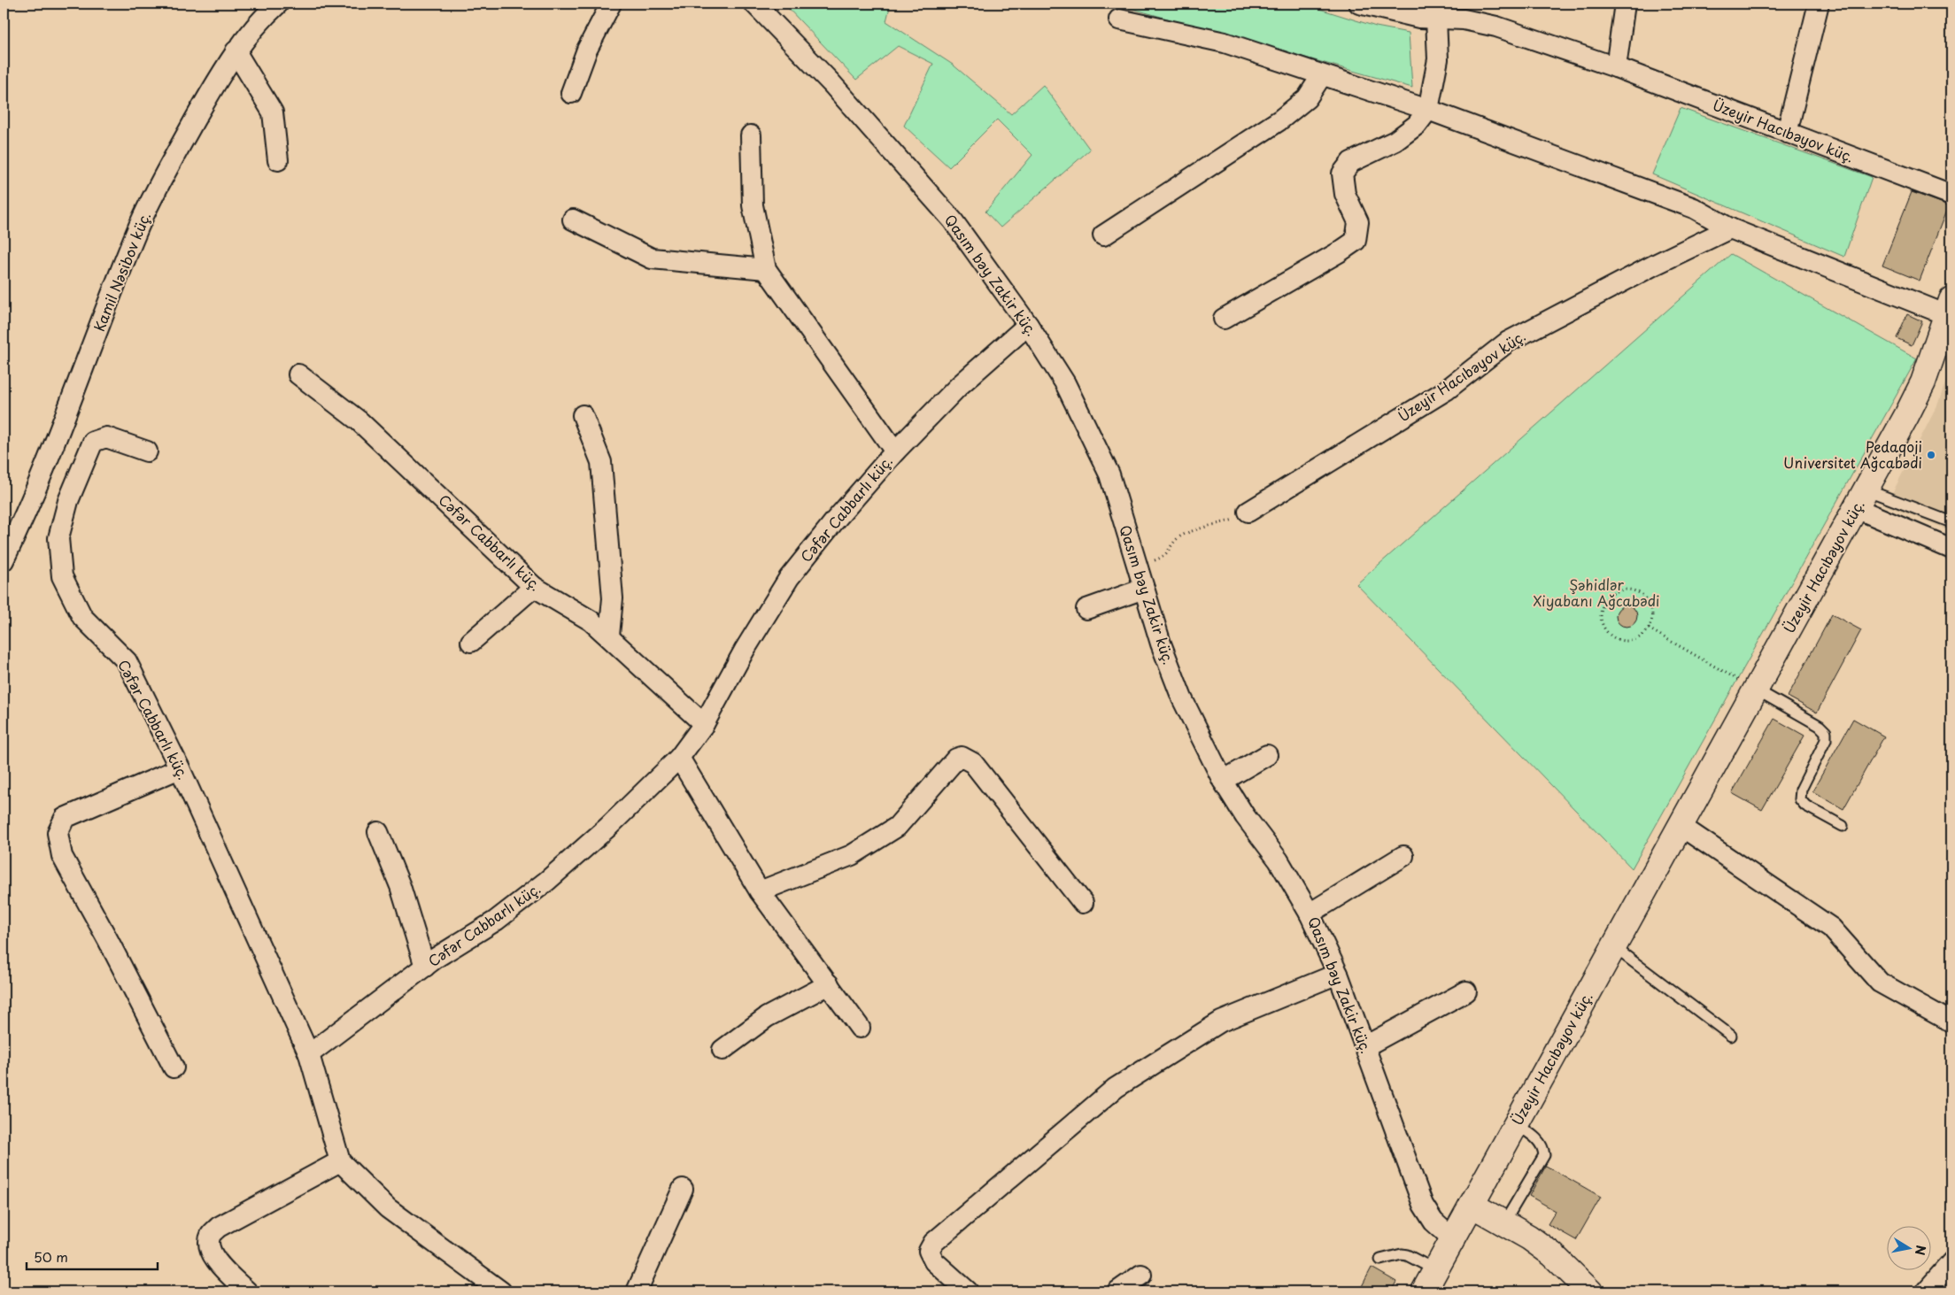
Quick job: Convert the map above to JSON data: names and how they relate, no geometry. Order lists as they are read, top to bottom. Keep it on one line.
{"streets":{"main road":["Üzeyir Hacıbəyov küç."],"street":["Kamil Nəsibov küç.","Qasım bəy Zakir küç.","Cəfər Cabbarlı küç."]},"crossings":[["Üzeyir Hacıbəyov küç.","Qasım bəy Zakir küç."],["Qasım bəy Zakir küç.","Cəfər Cabbarlı küç."]],"parks":["Şəhidlər Xiyabanı Ağcabədi"],"places":["Pedaqoji Universitet Ağcabədi"],"scale_bar":"50 m","north":"right"}
